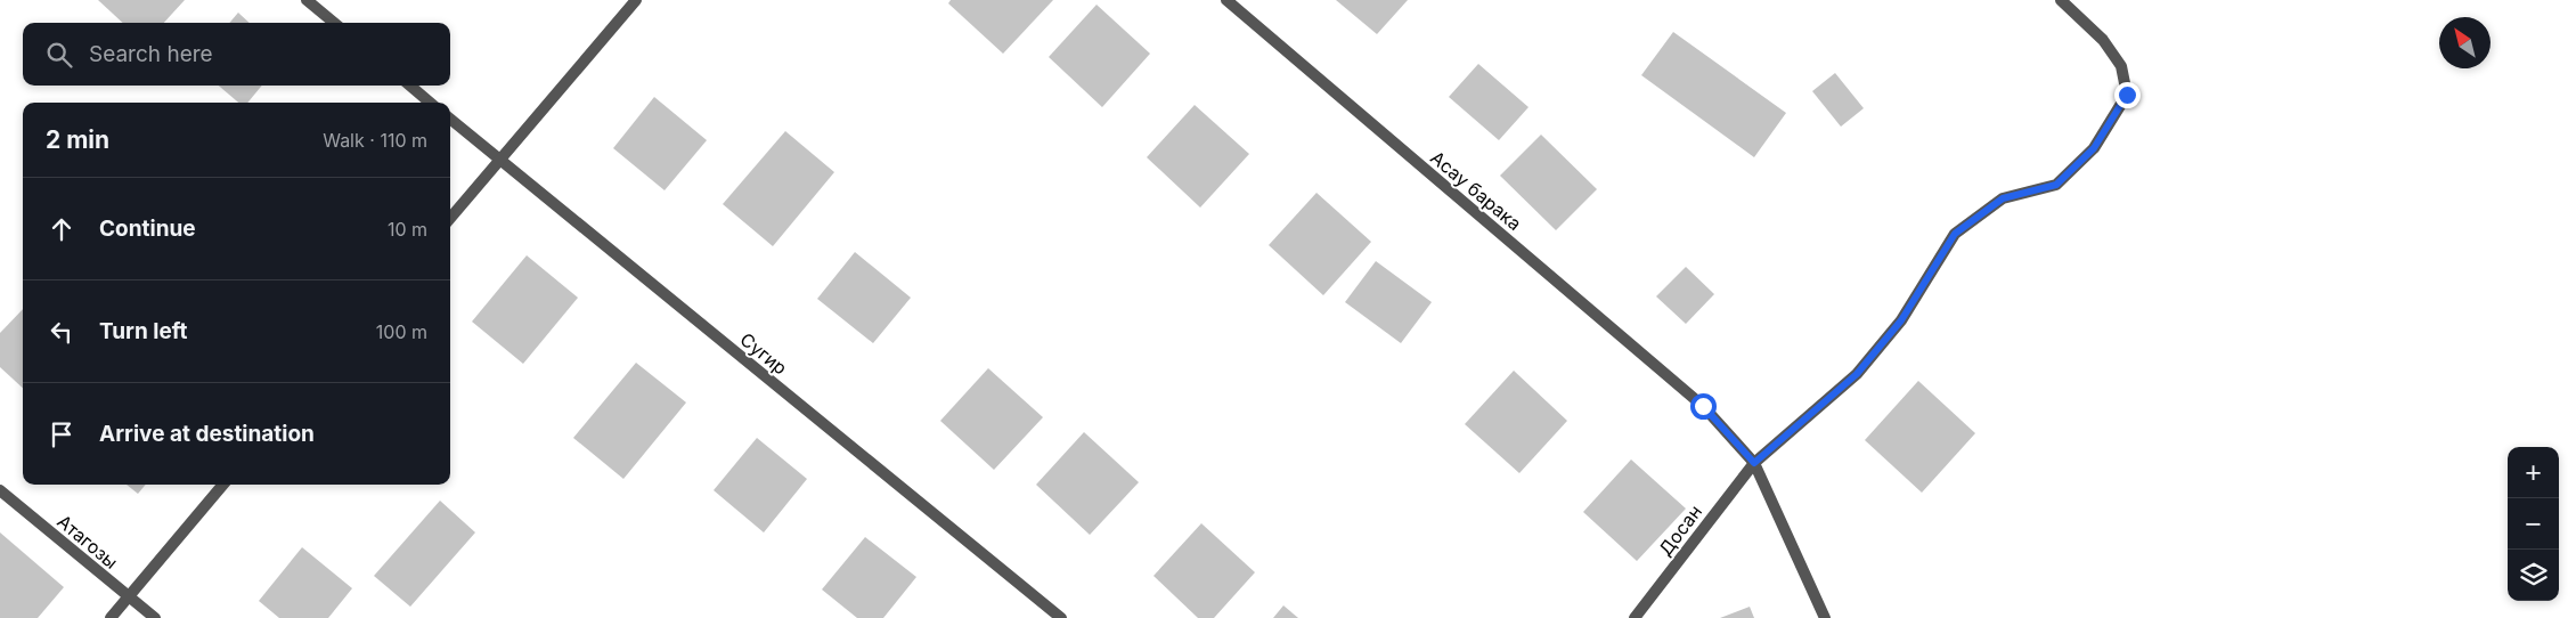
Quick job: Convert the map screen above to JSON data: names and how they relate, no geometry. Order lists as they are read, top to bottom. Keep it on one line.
{"streets":{"street":["Асау барака","Сугир","Досан","Атагозы"]},"crossings":[["Асау барака","Досан"]],"north":"top left","page":{"search":"Search here","heading":["2 min","Walk · 110 m"],"list":[["Continue","10 m"],["Turn left","100 m"],"Arrive at destination"],"map_buttons":["+","−"]}}
